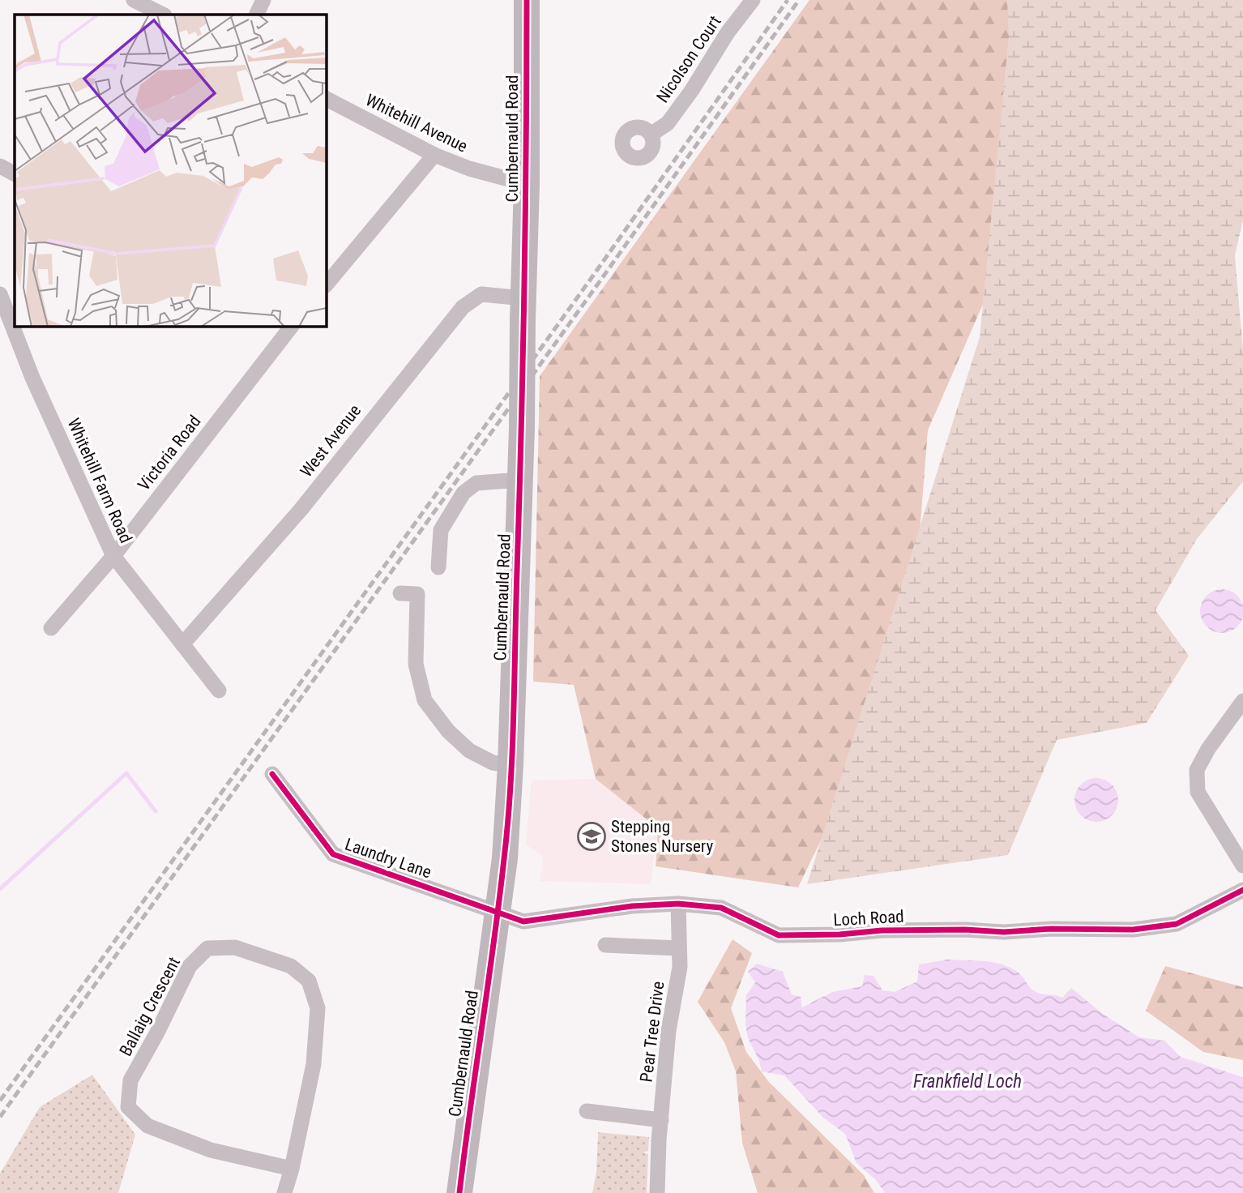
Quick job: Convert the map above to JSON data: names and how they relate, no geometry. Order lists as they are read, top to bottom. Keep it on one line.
{"streets":{"main road":["Cumbernauld Road"],"street":["Nicolson Court","Whitehill Avenue","West Avenue","Victoria Road","Whitehill Farm Road","Laundry Lane","Loch Road","Ballaig Crescent","Pear Tree Drive"]},"crossings":[["Whitehill Avenue","Cumbernauld Road"],["Cumbernauld Road","West Avenue"],["Cumbernauld Road","Laundry Lane"],["Cumbernauld Road","Loch Road"],["West Avenue","Whitehill Farm Road"],["Victoria Road","Whitehill Farm Road"],["Laundry Lane","Loch Road"],["Loch Road","Pear Tree Drive"]],"water":["Frankfield Loch"],"places":{"school or university":["Stepping Stones Nursery"]}}
